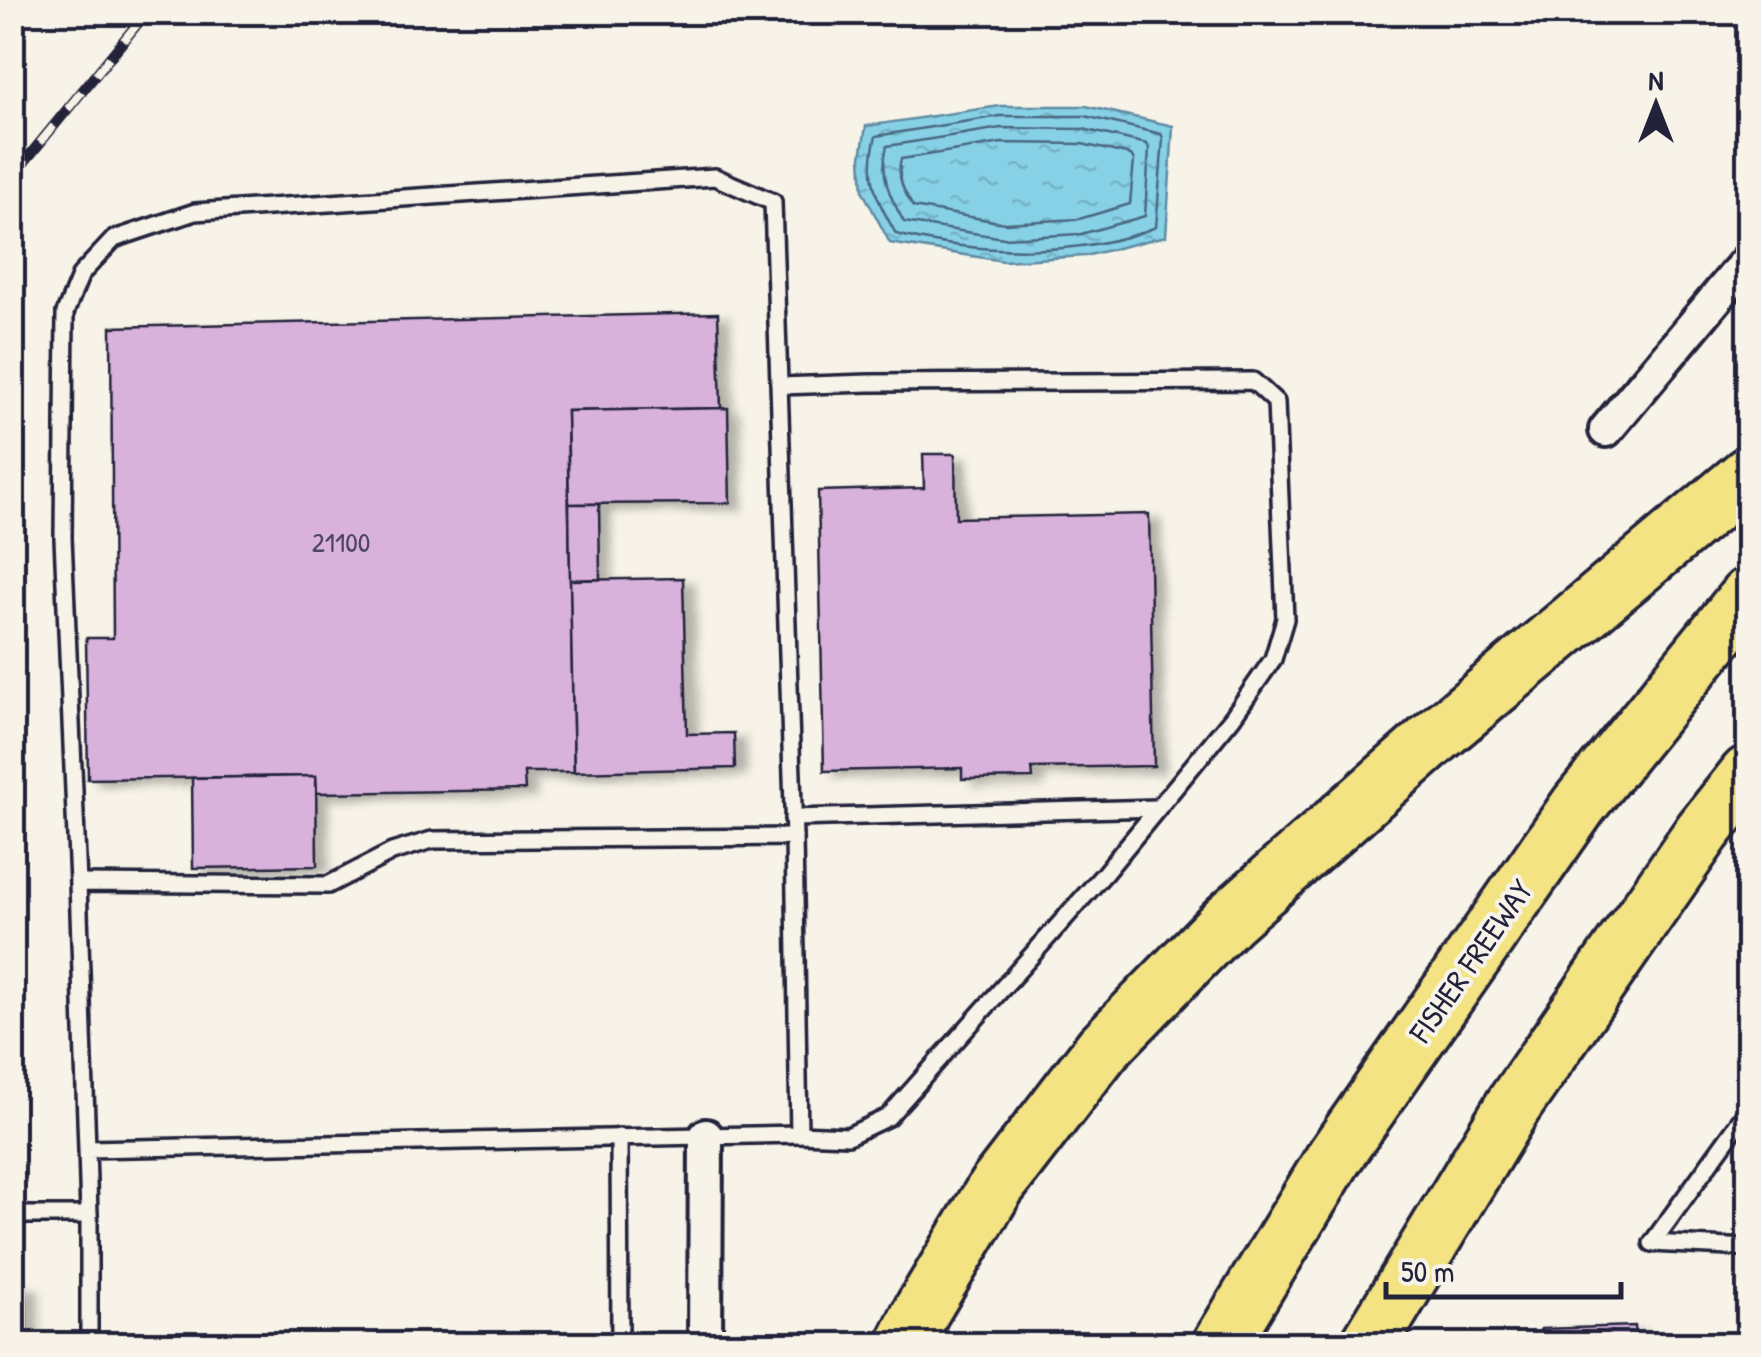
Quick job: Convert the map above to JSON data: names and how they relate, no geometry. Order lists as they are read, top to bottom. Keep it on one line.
{"streets":{"highway":["FISHER FREEWAY"]},"house_numbers":["21100"],"scale_bar":"50 m","north":"top"}
